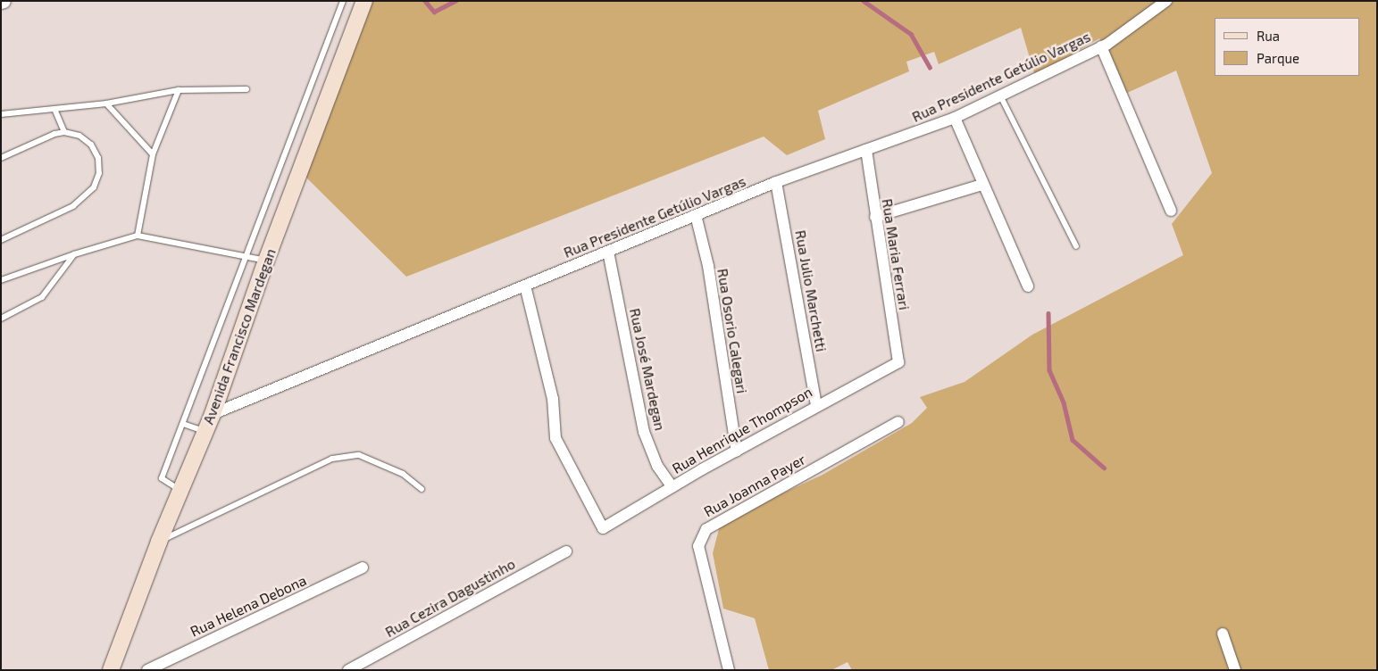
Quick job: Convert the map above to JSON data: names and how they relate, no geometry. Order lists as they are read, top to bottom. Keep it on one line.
{"streets":{"main road":["Avenida Francisco Mardegan"],"street":["Rua Presidente Getúlio Vargas","Rua Maria Ferrari","Rua Julio Marchetti","Rua Osorio Calegari","Rua José Mardegan","Rua Henrique Thompson","Rua Joanna Payer","Rua Cezira Dagustinho","Rua Helena Debona"]},"crossings":[["Rua Presidente Getúlio Vargas","Rua Maria Ferrari"],["Rua Presidente Getúlio Vargas","Rua Julio Marchetti"],["Rua Presidente Getúlio Vargas","Rua Osorio Calegari"],["Rua Presidente Getúlio Vargas","Avenida Francisco Mardegan"],["Rua Presidente Getúlio Vargas","Rua José Mardegan"],["Rua Presidente Getúlio Vargas","Rua Henrique Thompson"],["Rua Maria Ferrari","Rua Henrique Thompson"],["Rua Julio Marchetti","Rua Henrique Thompson"],["Rua Osorio Calegari","Rua Henrique Thompson"],["Rua José Mardegan","Rua Henrique Thompson"]],"legend":["Rua","Parque"]}
